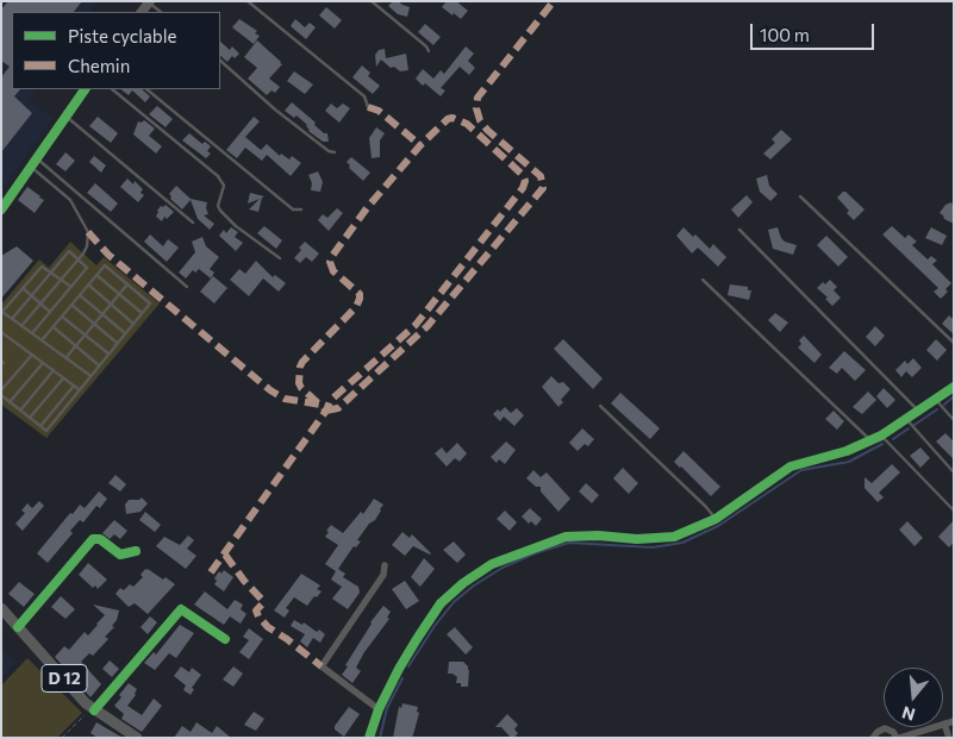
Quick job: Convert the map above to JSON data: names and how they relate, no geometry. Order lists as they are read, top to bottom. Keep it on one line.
{"streets":{"main road":["D 12"]},"legend":["Piste cyclable","Chemin"],"scale_bar":"100 m","north":"bottom"}
